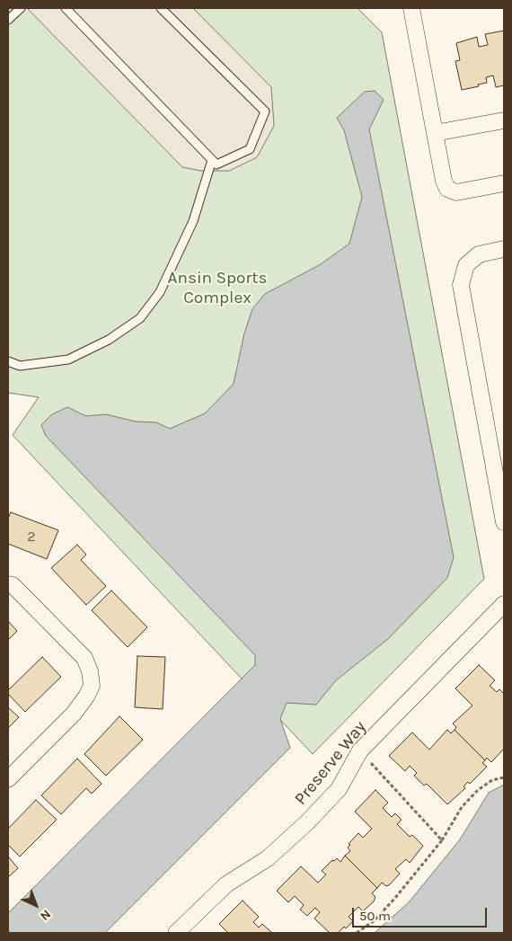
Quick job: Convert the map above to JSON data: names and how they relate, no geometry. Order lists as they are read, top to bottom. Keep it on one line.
{"streets":{"street":["Preserve Way"]},"parks":["Ansin Sports Complex"],"house_numbers":["2"],"scale_bar":"50 m","north":"bottom right"}
